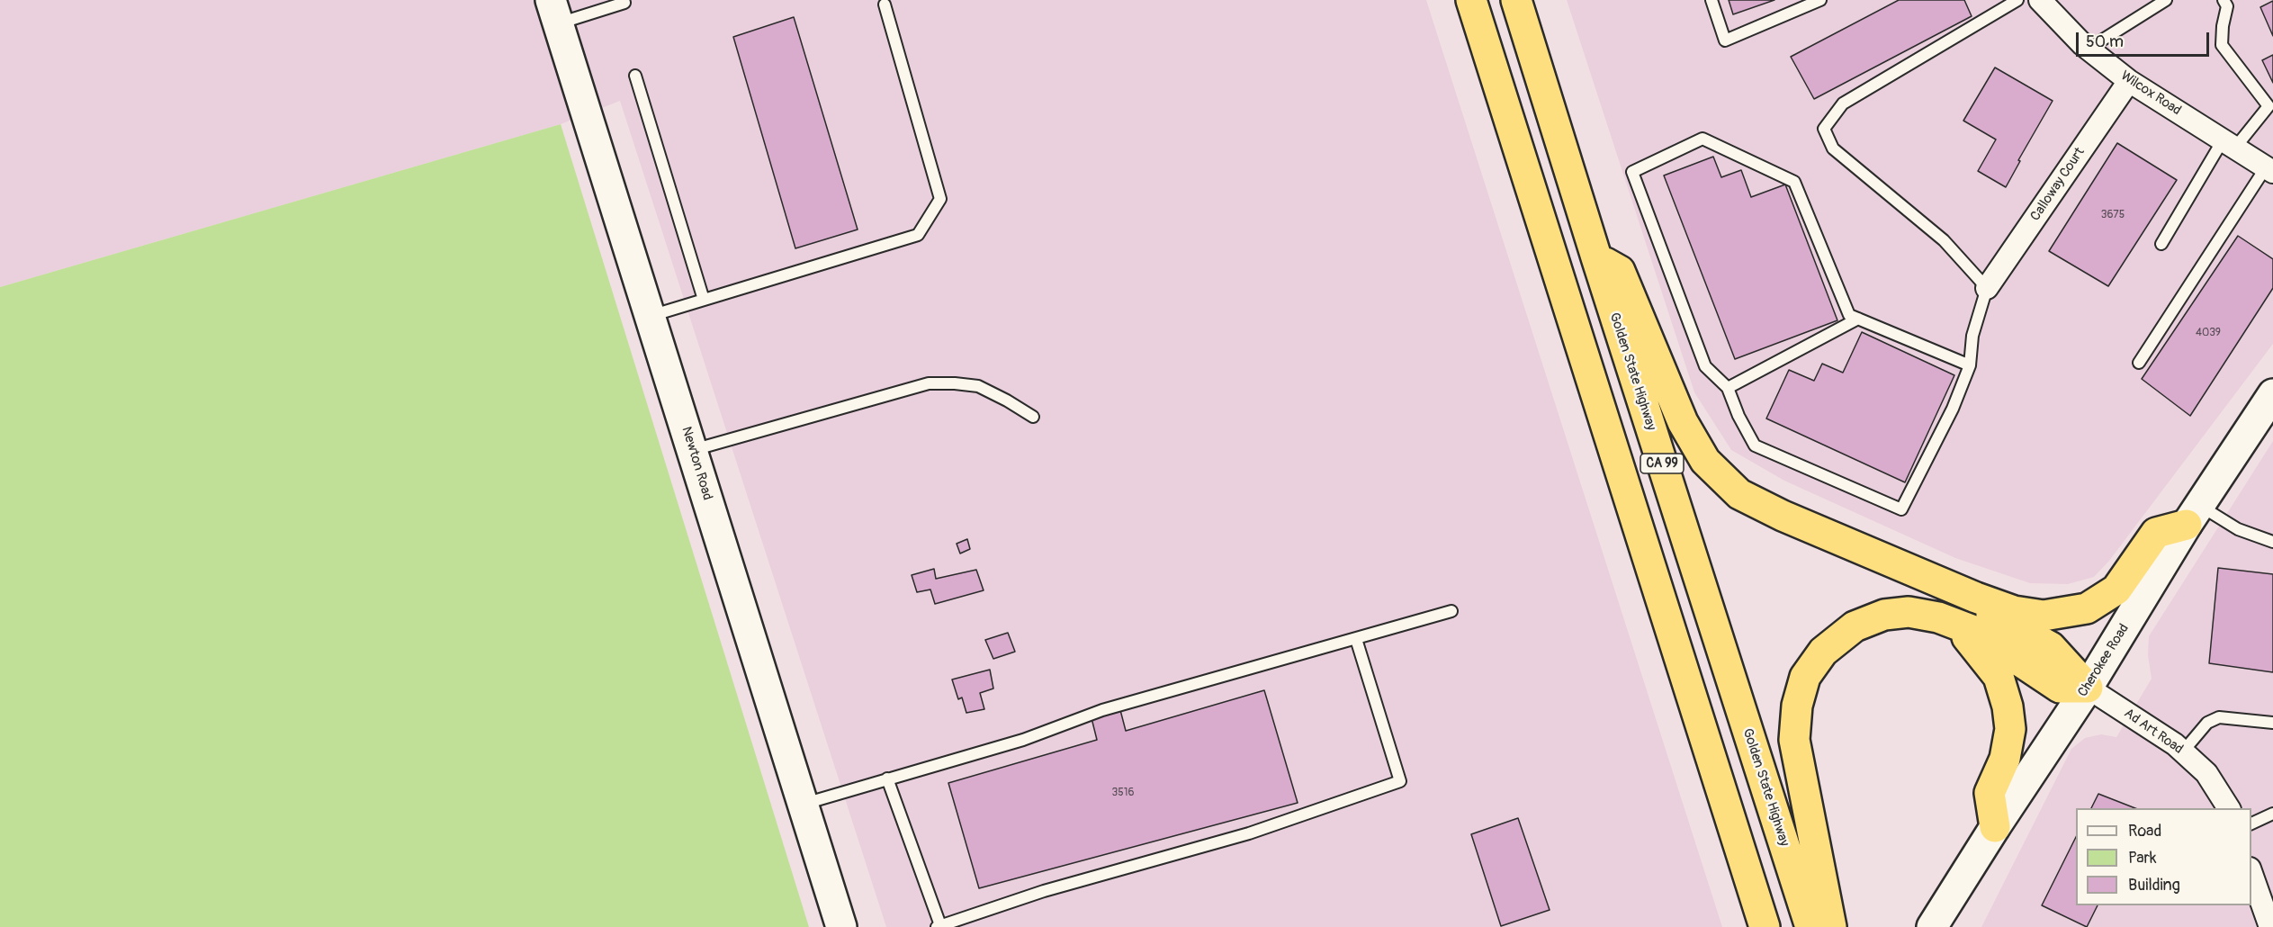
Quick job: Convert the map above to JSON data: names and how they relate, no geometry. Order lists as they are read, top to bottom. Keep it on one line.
{"streets":{"highway":["Golden State Highway","CA 99"],"street":["Wilcox Road","Calloway Court","Newton Road","Cherokee Road","Ad Art Road"]},"crossings":[["Wilcox Road","Calloway Court"],["Cherokee Road","Ad Art Road"]],"house_numbers":["3675","4039","3516"],"legend":["Road","Park","Building"],"scale_bar":"50 m"}
